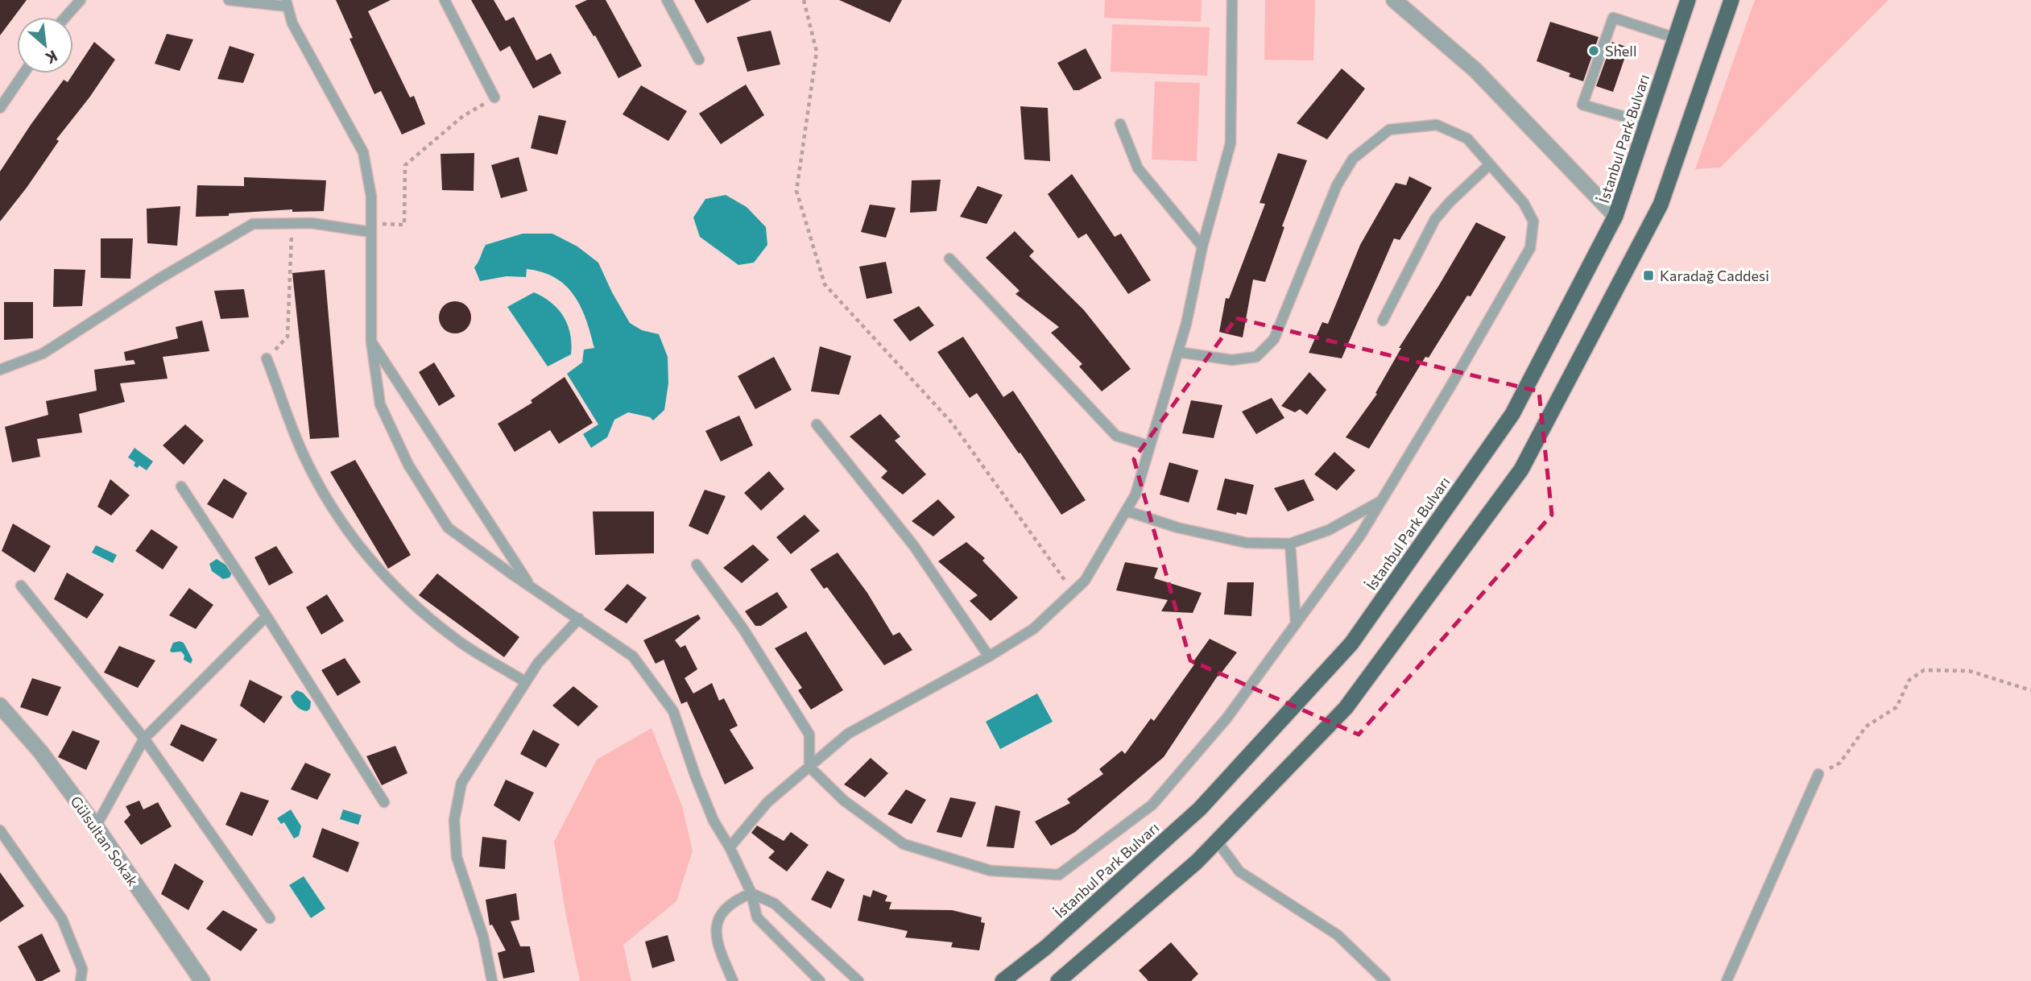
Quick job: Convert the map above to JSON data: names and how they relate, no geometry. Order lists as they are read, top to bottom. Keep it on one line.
{"streets":{"highway":["İstanbul Park Bulvarı"],"street":["Gülsultan Sokak"]},"places":{"other":["Shell"],"transit":["Karadağ Caddesi"]},"north":"bottom right"}
